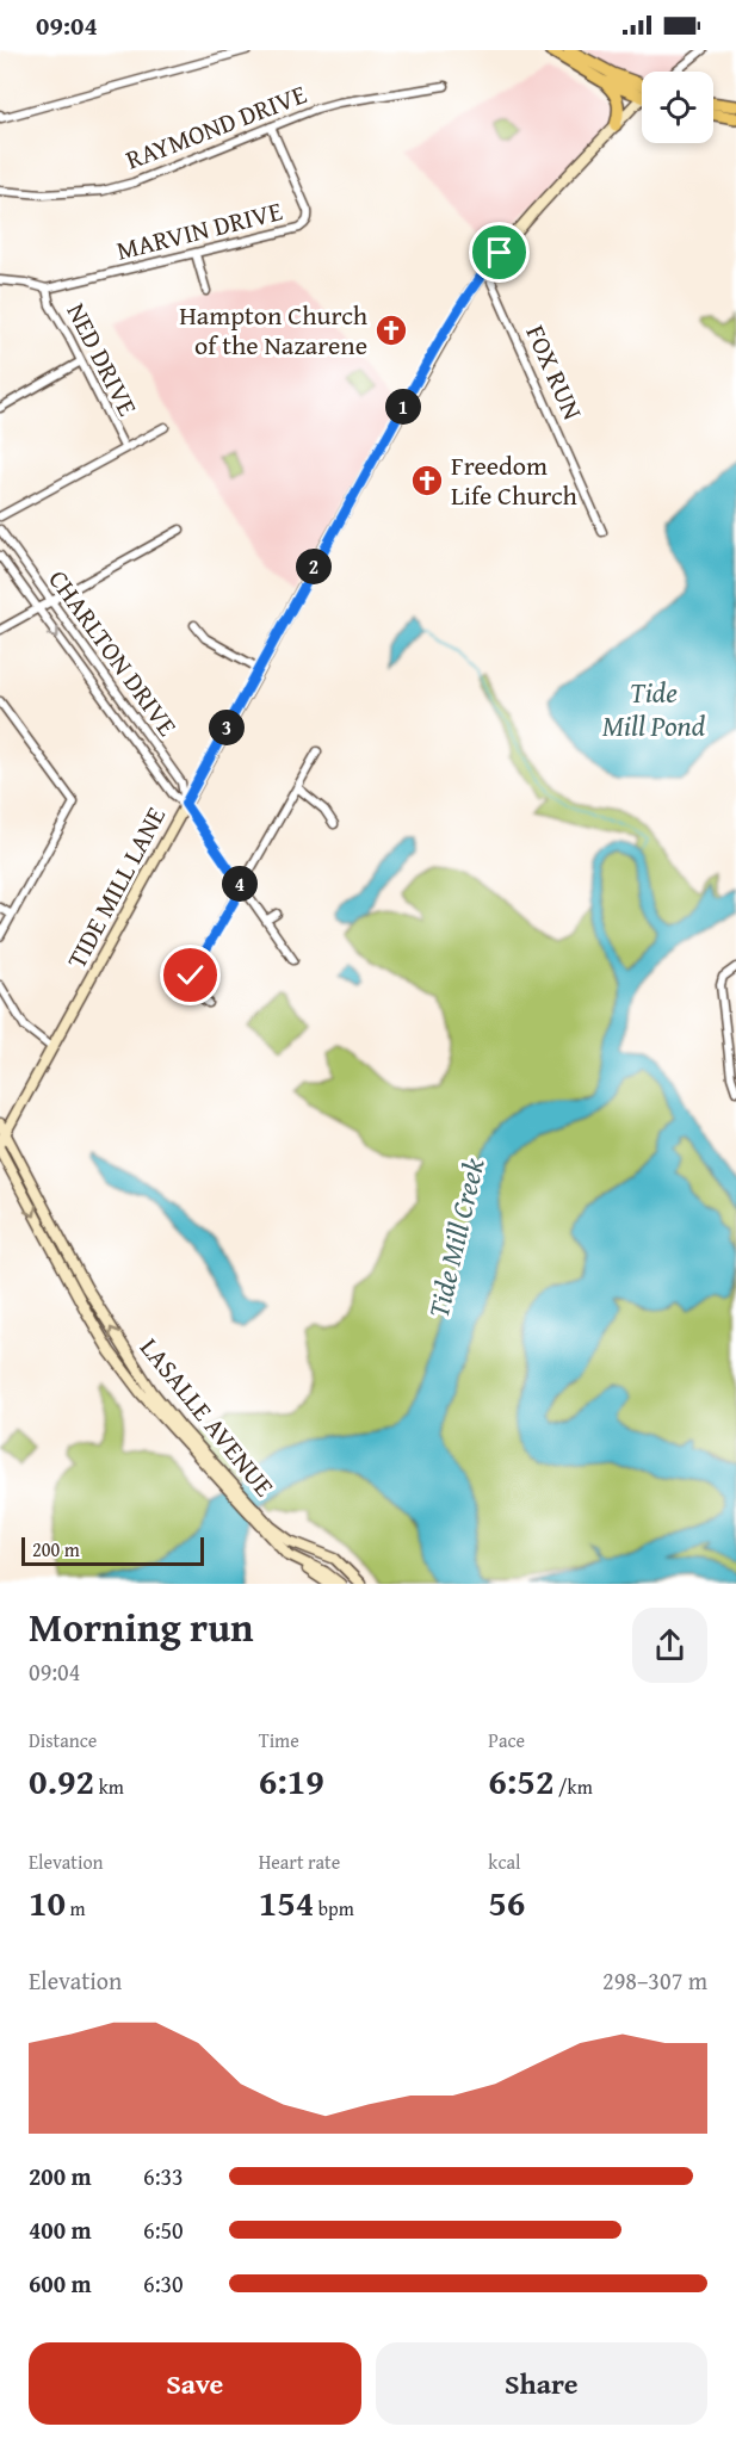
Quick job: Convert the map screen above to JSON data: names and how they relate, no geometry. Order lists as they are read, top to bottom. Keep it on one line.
{"streets":{"main road":["TIDE MILL LANE","LASALLE AVENUE"],"street":["RAYMOND DRIVE","MARVIN DRIVE","NED DRIVE","FOX RUN","CHARLTON DRIVE"]},"crossings":[["RAYMOND DRIVE","MARVIN DRIVE"],["MARVIN DRIVE","NED DRIVE"],["FOX RUN","TIDE MILL LANE"],["CHARLTON DRIVE","TIDE MILL LANE"],["TIDE MILL LANE","LASALLE AVENUE"]],"water":["Tide Mill Pond","Tide Mill Creek"],"places":{"church":["Hampton Church of the Nazarene","Freedom Life Church"]},"scale_bar":"200 m","page":{"status":"09:04","pins":["1","2","3","4"],"scale":"200 m","heading":["Morning run","09:04"],"stats":[["Distance","0.92 km"],["Time","6:19"],["Pace","6:52 /km"],["Elevation","10 m"],["Heart rate","154 bpm"],["kcal","56"]],"chart":["Elevation","298–307 m"],"list":[{"name":"200 m","note":"6:33"},{"name":"400 m","note":"6:50"},{"name":"600 m","note":"6:30"}],"buttons":["Save","Share"]}}
